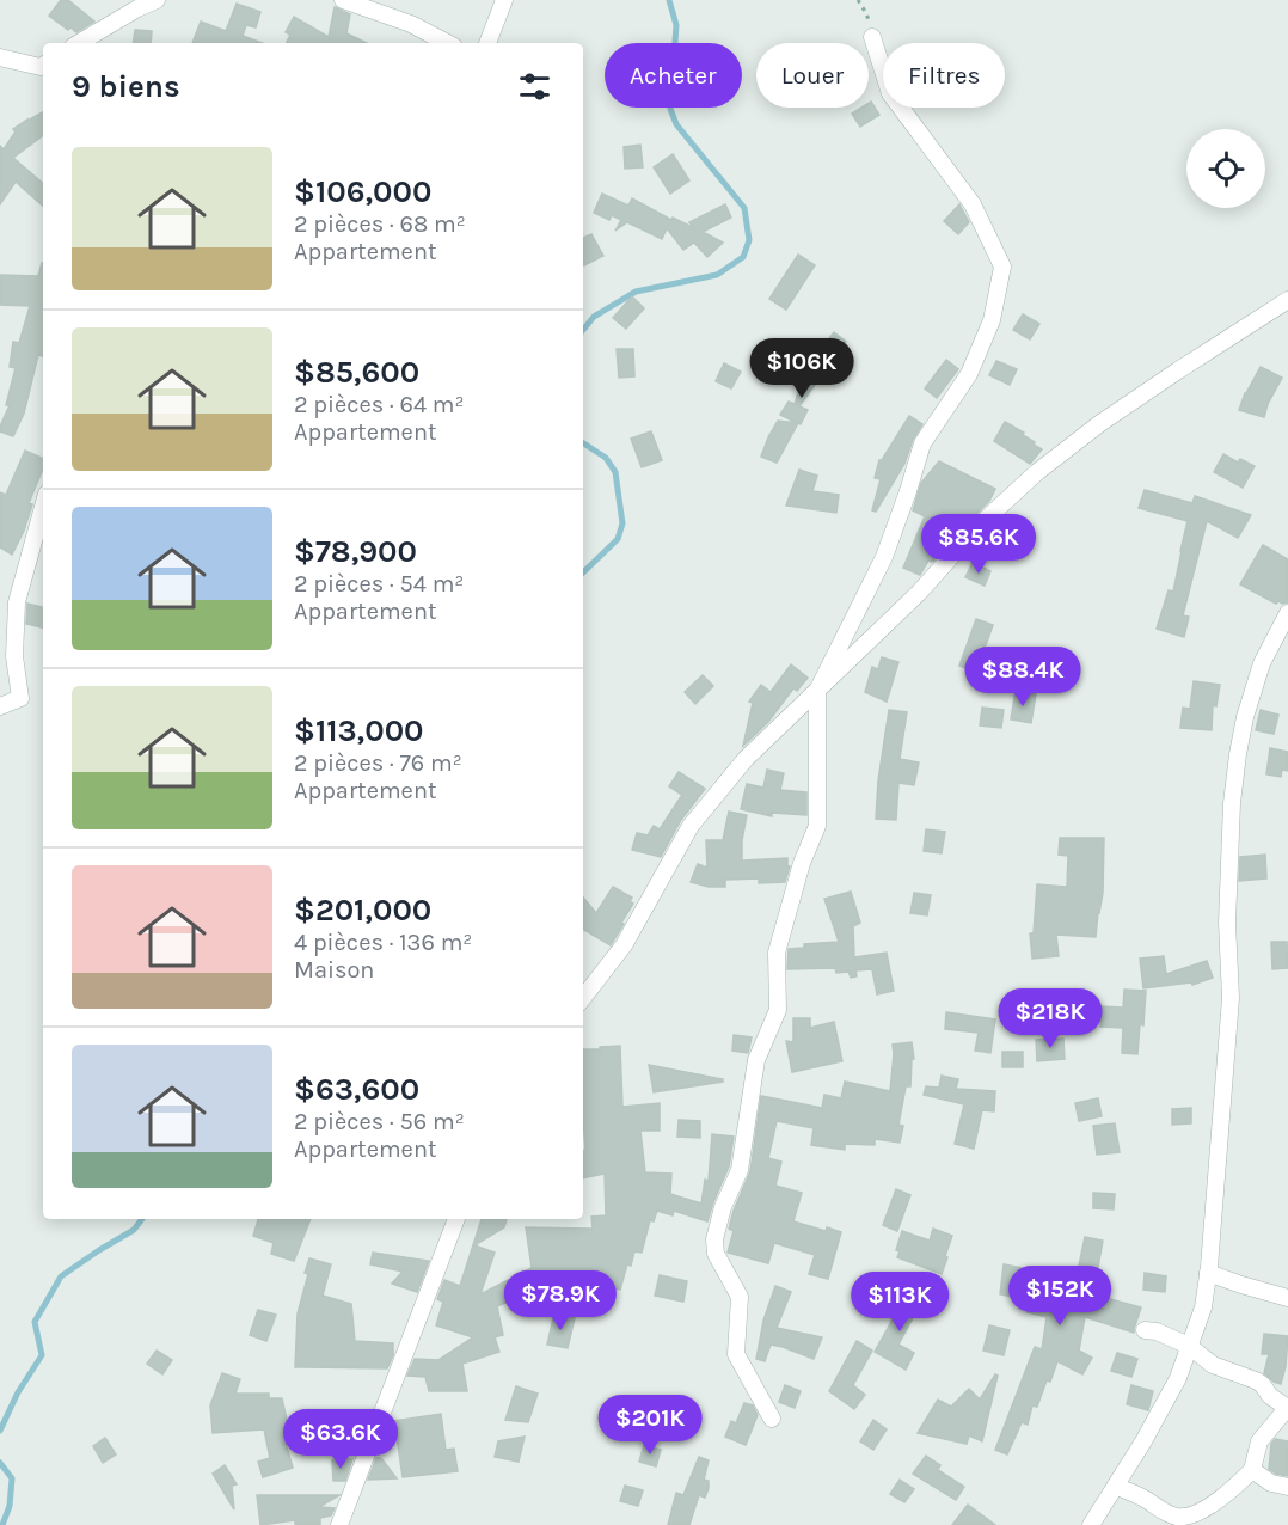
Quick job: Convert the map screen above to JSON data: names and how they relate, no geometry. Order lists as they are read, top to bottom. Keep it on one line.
{"page":{"chip":["Acheter","Louer","Filtres"],"heading":"9 biens","list":[{"name":"$106,000","note":"2 pièces · 68 m² · Appartement"},{"name":"$85,600","note":"2 pièces · 64 m² · Appartement"},{"name":"$78,900","note":"2 pièces · 54 m² · Appartement"},{"name":"$113,000","note":"2 pièces · 76 m² · Appartement"},{"name":"$201,000","note":"4 pièces · 136 m² · Maison"},{"name":"$63,600","note":"2 pièces · 56 m² · Appartement"}],"price":["$106K","$85.6K","$88.4K","$218K","$152K","$78.9K","$113K","$201K","$63.6K"]}}
